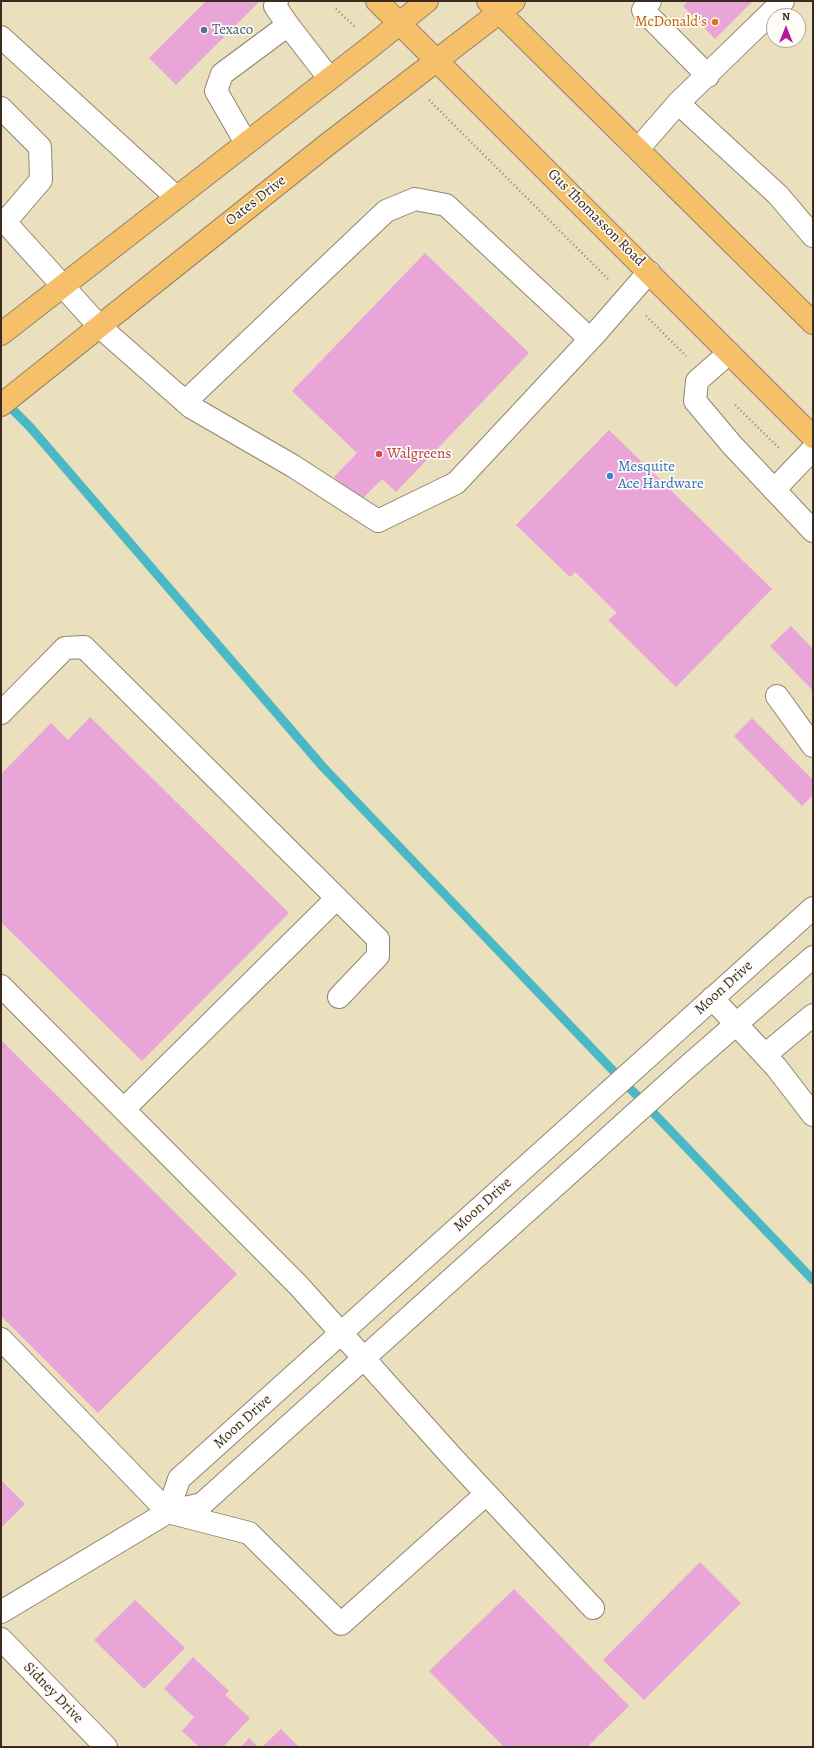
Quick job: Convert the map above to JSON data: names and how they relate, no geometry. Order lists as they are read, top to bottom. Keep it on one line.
{"streets":{"main road":["Oates Drive","Gus Thomasson Road"],"street":["Moon Drive","Sidney Drive"]},"crossings":[["Oates Drive","Gus Thomasson Road"]],"places":["McDonald's","Texaco","Walgreens","Mesquite Ace Hardware"],"north":"top"}
